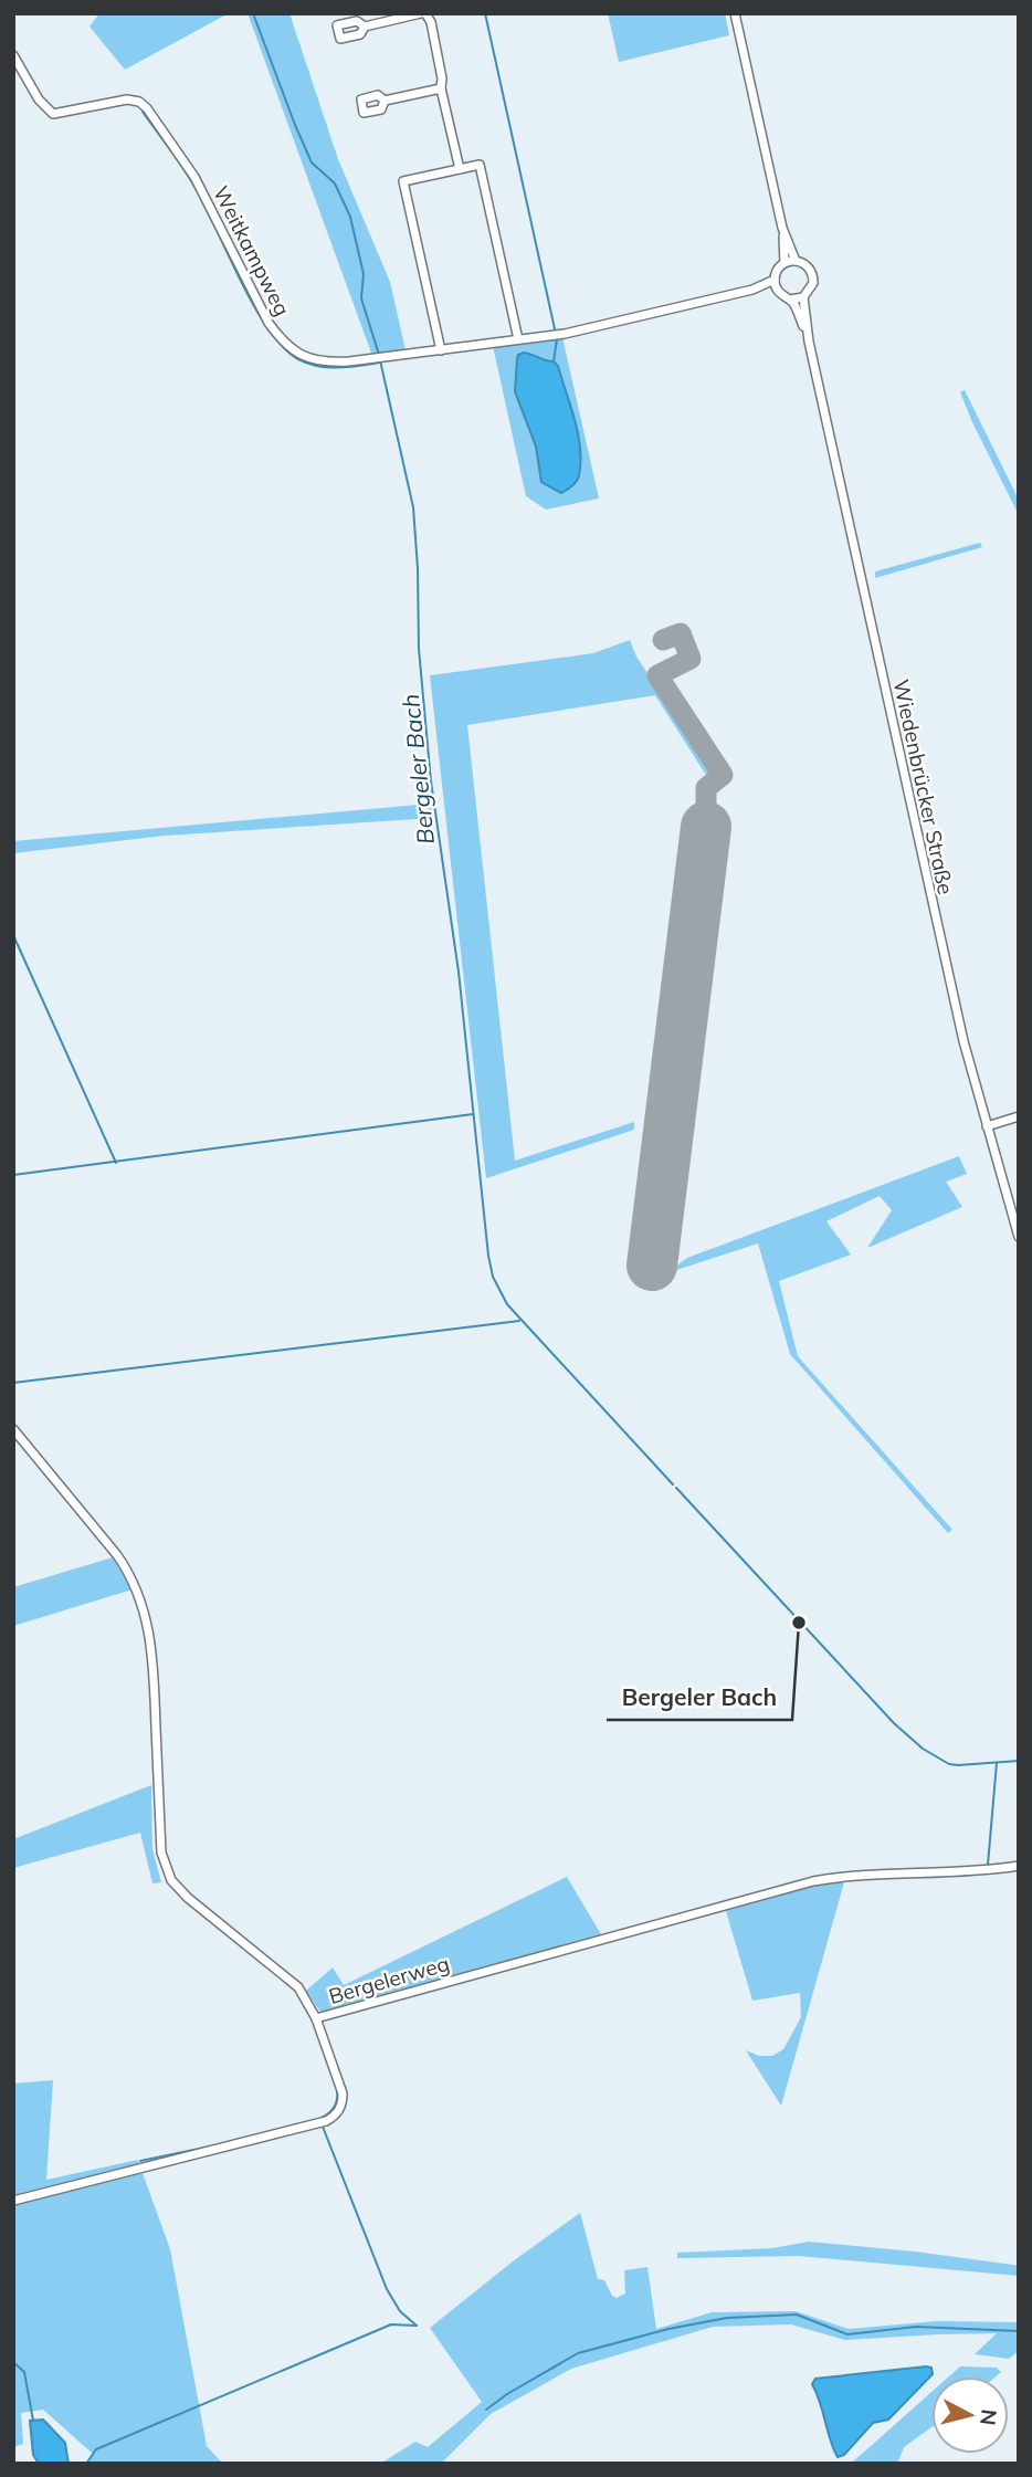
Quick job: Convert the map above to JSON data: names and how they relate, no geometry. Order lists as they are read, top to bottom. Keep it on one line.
{"streets":{"street":["Weitkampweg","Wiedenbrücker Straße","Bergelerweg"]},"water":["Bergeler Bach"],"places":["Bergeler Bach"],"north":"right"}
